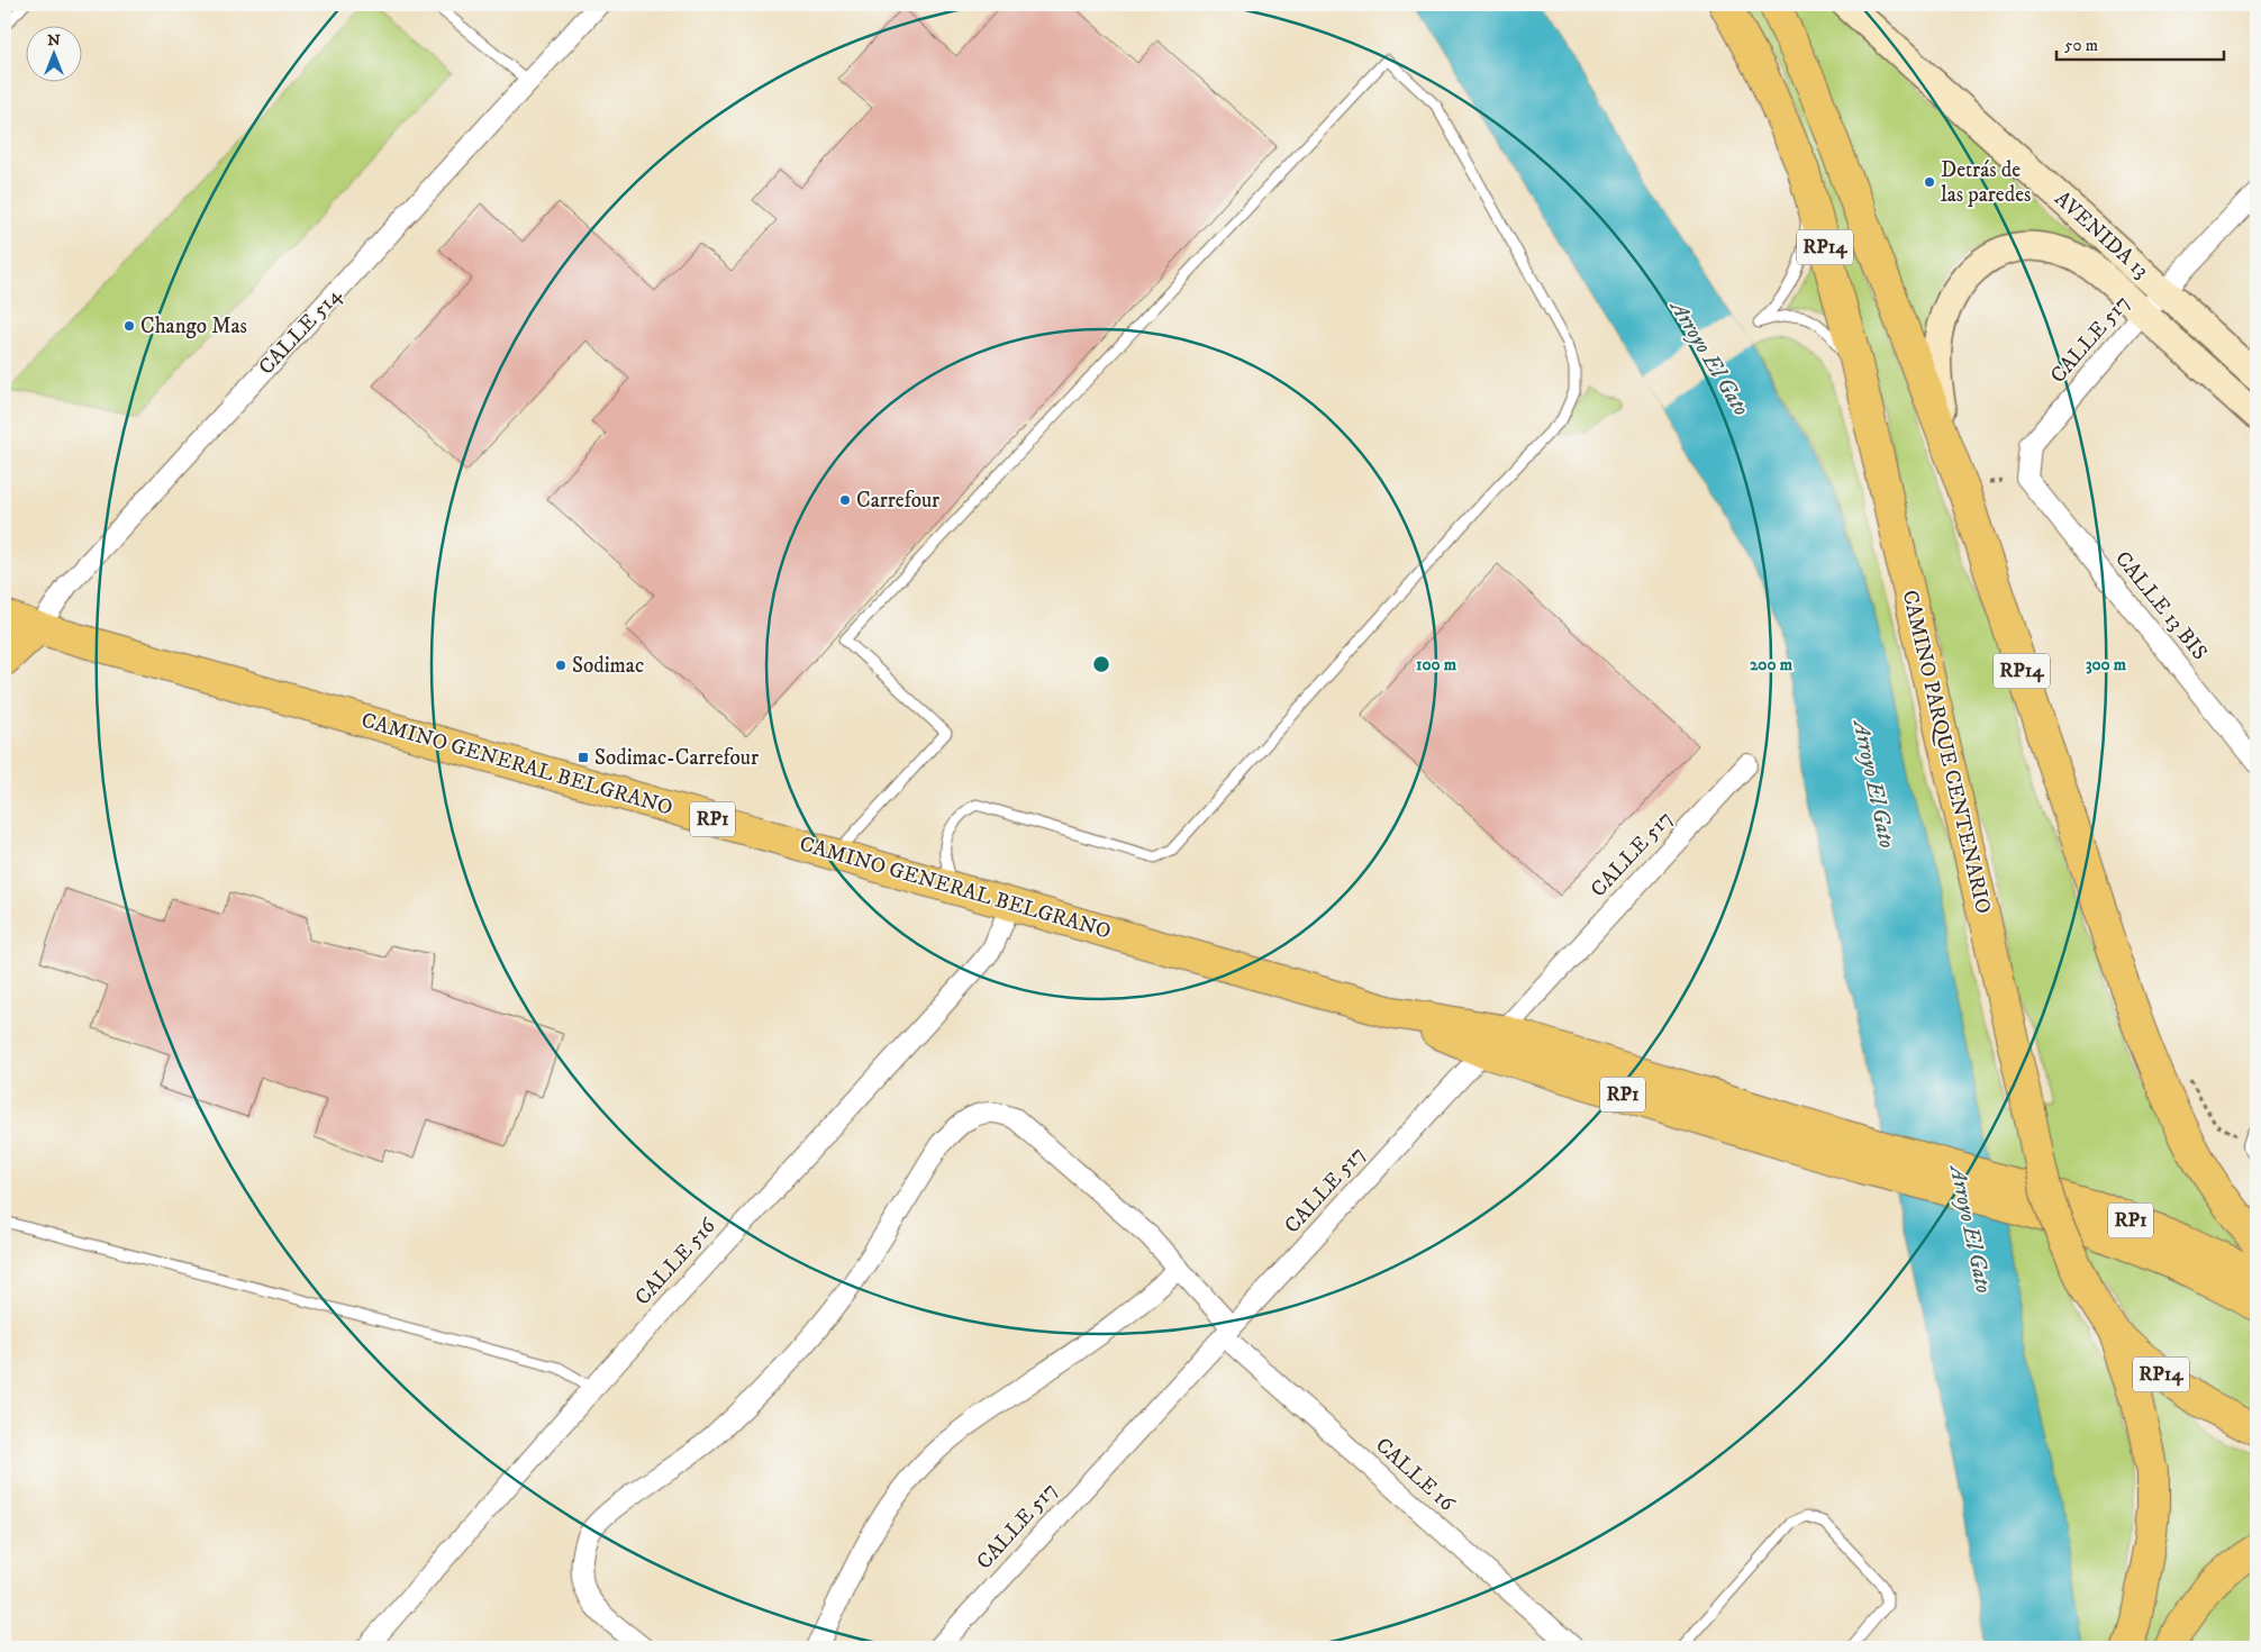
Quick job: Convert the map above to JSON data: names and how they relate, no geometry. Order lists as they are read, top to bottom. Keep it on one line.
{"streets":{"main road":["AVENIDA 13","RP14","CALLE 514","CAMINO PARQUE CENTENARIO","CAMINO GENERAL BELGRANO","RP1"],"street":["CALLE 517","CALLE 13 BIS","CALLE 516","CALLE 16"]},"crossings":[["AVENIDA 13","RP14"],["AVENIDA 13","CALLE 517"],["CALLE 514","CAMINO GENERAL BELGRANO"],["CALLE 517","CALLE 13 BIS"],["CALLE 517","CAMINO GENERAL BELGRANO"],["CALLE 517","CALLE 16"],["CAMINO GENERAL BELGRANO","CALLE 516"]],"water":["Arroyo El Gato"],"places":{"other":["Detrás de las paredes","Chango Mas","Carrefour","Sodimac"],"transit":["Sodimac-Carrefour"]},"scale_bar":"50 m","north":"top","rings":["100 m","200 m","300 m"]}
